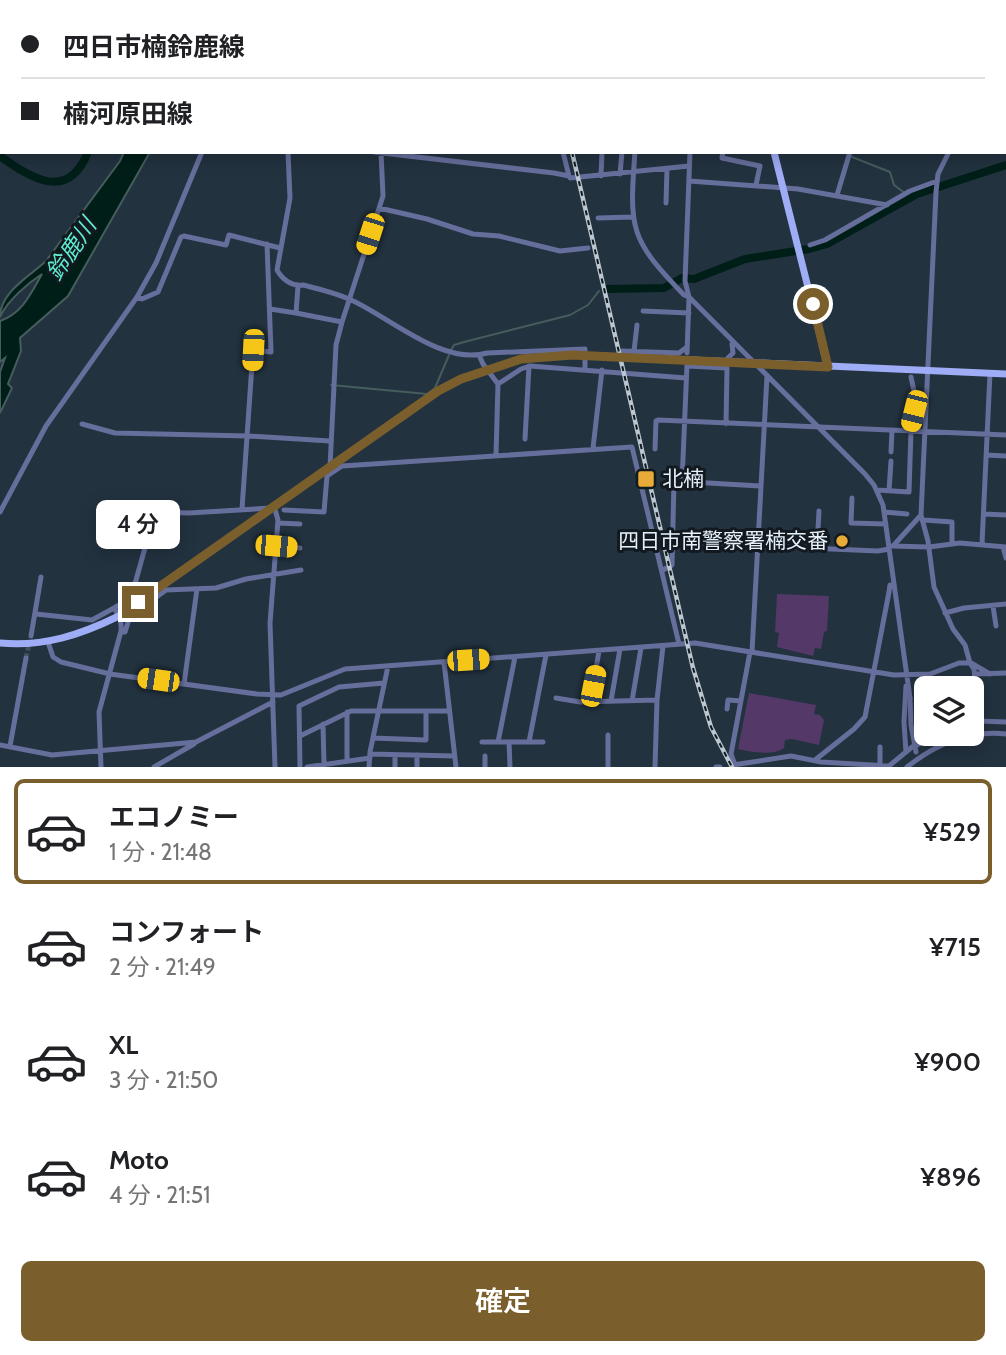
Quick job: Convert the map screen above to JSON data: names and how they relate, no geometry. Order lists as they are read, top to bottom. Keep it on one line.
{"water":["鈴鹿川"],"places":{"transit":["北楠"],"other":["四日市南警察署楠交番"]},"page":{"banner":["四日市楠鈴鹿線","楠河原田線"],"bubble":"4 分","list":[{"name":"エコノミー","note":"1 分 · 21:48","value":"¥529"},{"name":"コンフォート","note":"2 分 · 21:49","value":"¥715"},{"name":"XL","note":"3 分 · 21:50","value":"¥900"},{"name":"Moto","note":"4 分 · 21:51","value":"¥896"}],"buttons":"確定"}}
